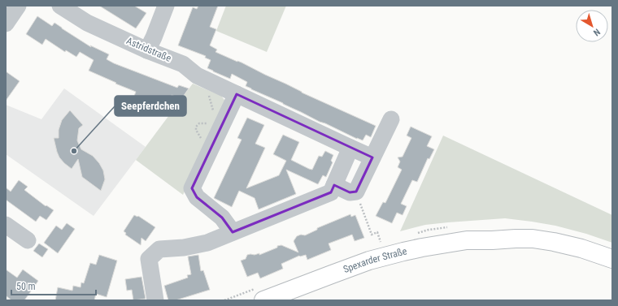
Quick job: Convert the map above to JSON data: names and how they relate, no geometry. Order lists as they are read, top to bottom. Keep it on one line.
{"streets":{"main road":["Spexarder Straße"],"street":["Astridstraße"]},"places":["Seepferdchen"],"scale_bar":"50 m","north":"bottom right"}
